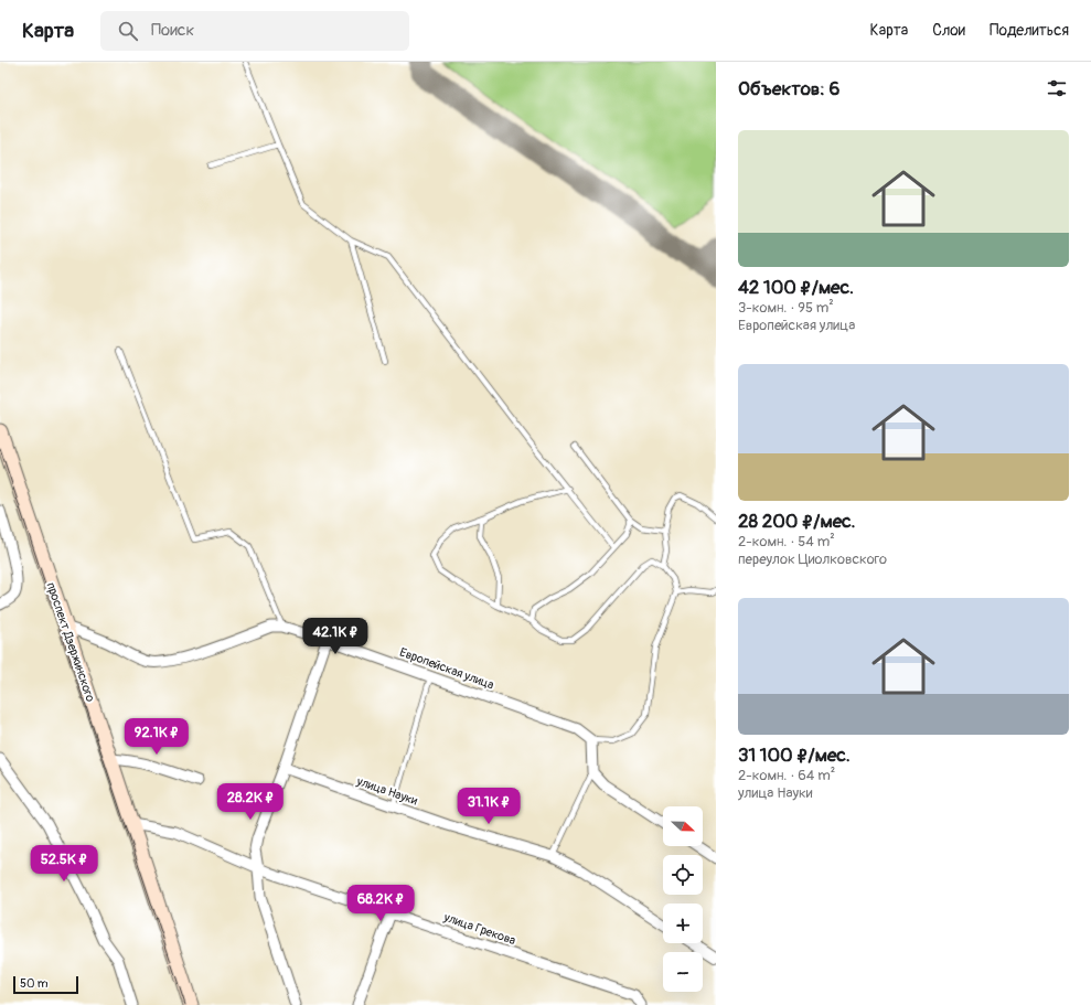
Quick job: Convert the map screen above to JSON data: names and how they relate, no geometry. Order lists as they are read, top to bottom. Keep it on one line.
{"streets":{"main road":["проспект Дзержинского"],"street":["Европейская улица","улица Науки","улица Грекова"]},"crossings":[["проспект Дзержинского","Европейская улица"],["проспект Дзержинского","улица Грекова"]],"scale_bar":"50 m","north":"right","page":{"header":"Карта","search":"Поиск","nav":["Карта","Слои","Поделиться"],"heading":"Объектов: 6","list":[{"name":"42 100 ₽/мес.","note":"3-комн. · 95 m² · Европейская улица"},{"name":"28 200 ₽/мес.","note":"2-комн. · 54 m² · переулок Циолковского"},{"name":"31 100 ₽/мес.","note":"2-комн. · 64 m² · улица Науки"}],"price":["42.1K ₽","92.1K ₽","28.2K ₽","31.1K ₽","52.5K ₽","68.2K ₽"],"map_buttons":["+","−"],"scale":"50 m"}}
